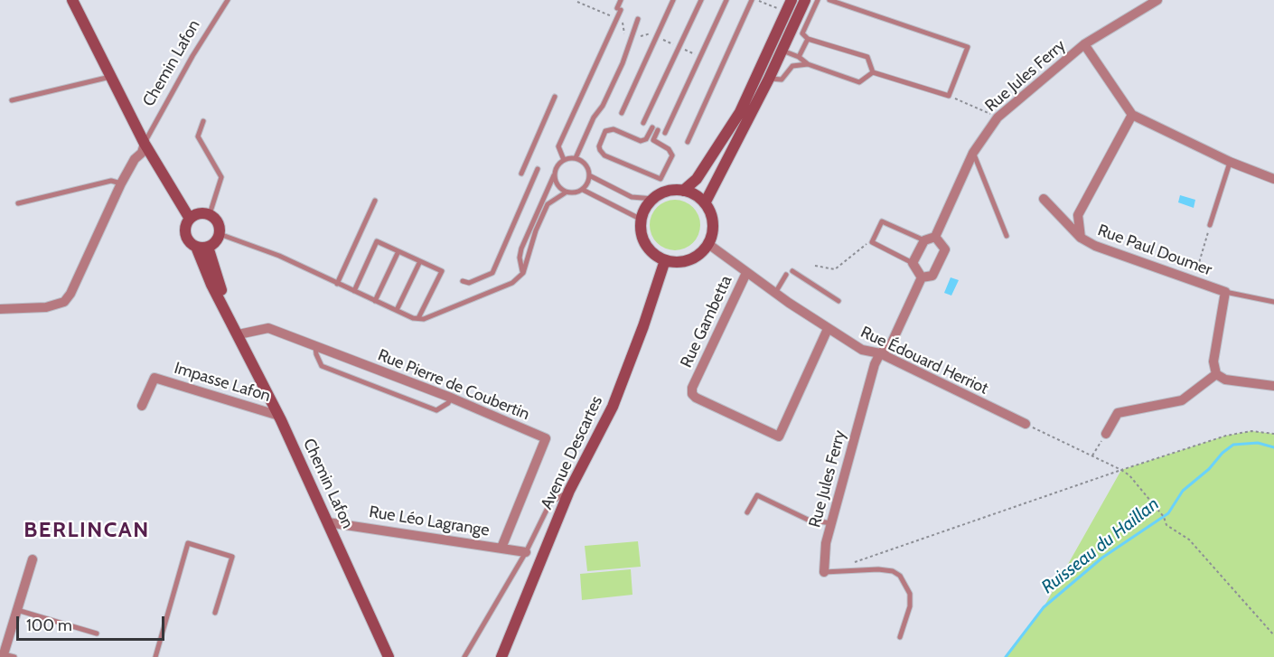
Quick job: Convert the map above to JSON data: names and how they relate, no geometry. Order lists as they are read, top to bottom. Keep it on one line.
{"streets":{"main road":["Chemin Lafon","Avenue Descartes"],"street":["Rue Jules Ferry","Rue Paul Doumer","Rue Gambetta","Rue Édouard Herriot","Impasse Lafon","Rue Pierre de Coubertin","Rue Léo Lagrange"]},"crossings":[["Chemin Lafon","Impasse Lafon"],["Chemin Lafon","Rue Pierre de Coubertin"],["Chemin Lafon","Rue Léo Lagrange"],["Rue Jules Ferry","Rue Édouard Herriot"],["Rue Gambetta","Rue Édouard Herriot"],["Rue Édouard Herriot","Avenue Descartes"],["Rue Pierre de Coubertin","Rue Léo Lagrange"]],"districts":["BERLINCAN"],"water":["Ruisseau du Haillan"],"scale_bar":"100 m"}
